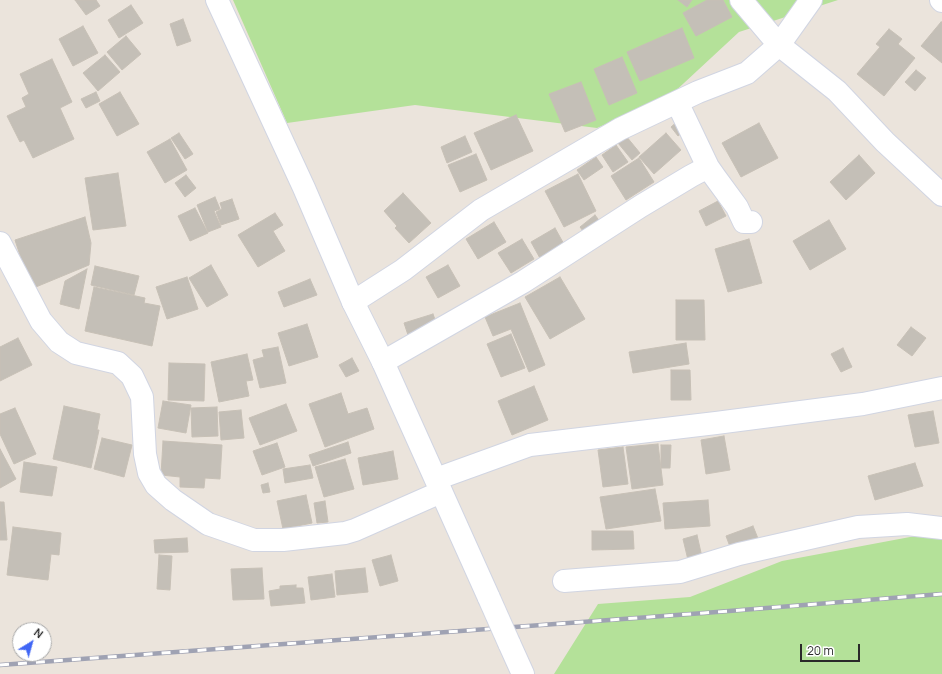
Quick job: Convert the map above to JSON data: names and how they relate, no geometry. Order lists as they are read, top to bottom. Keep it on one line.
{"scale_bar":"20 m","north":"top right"}
